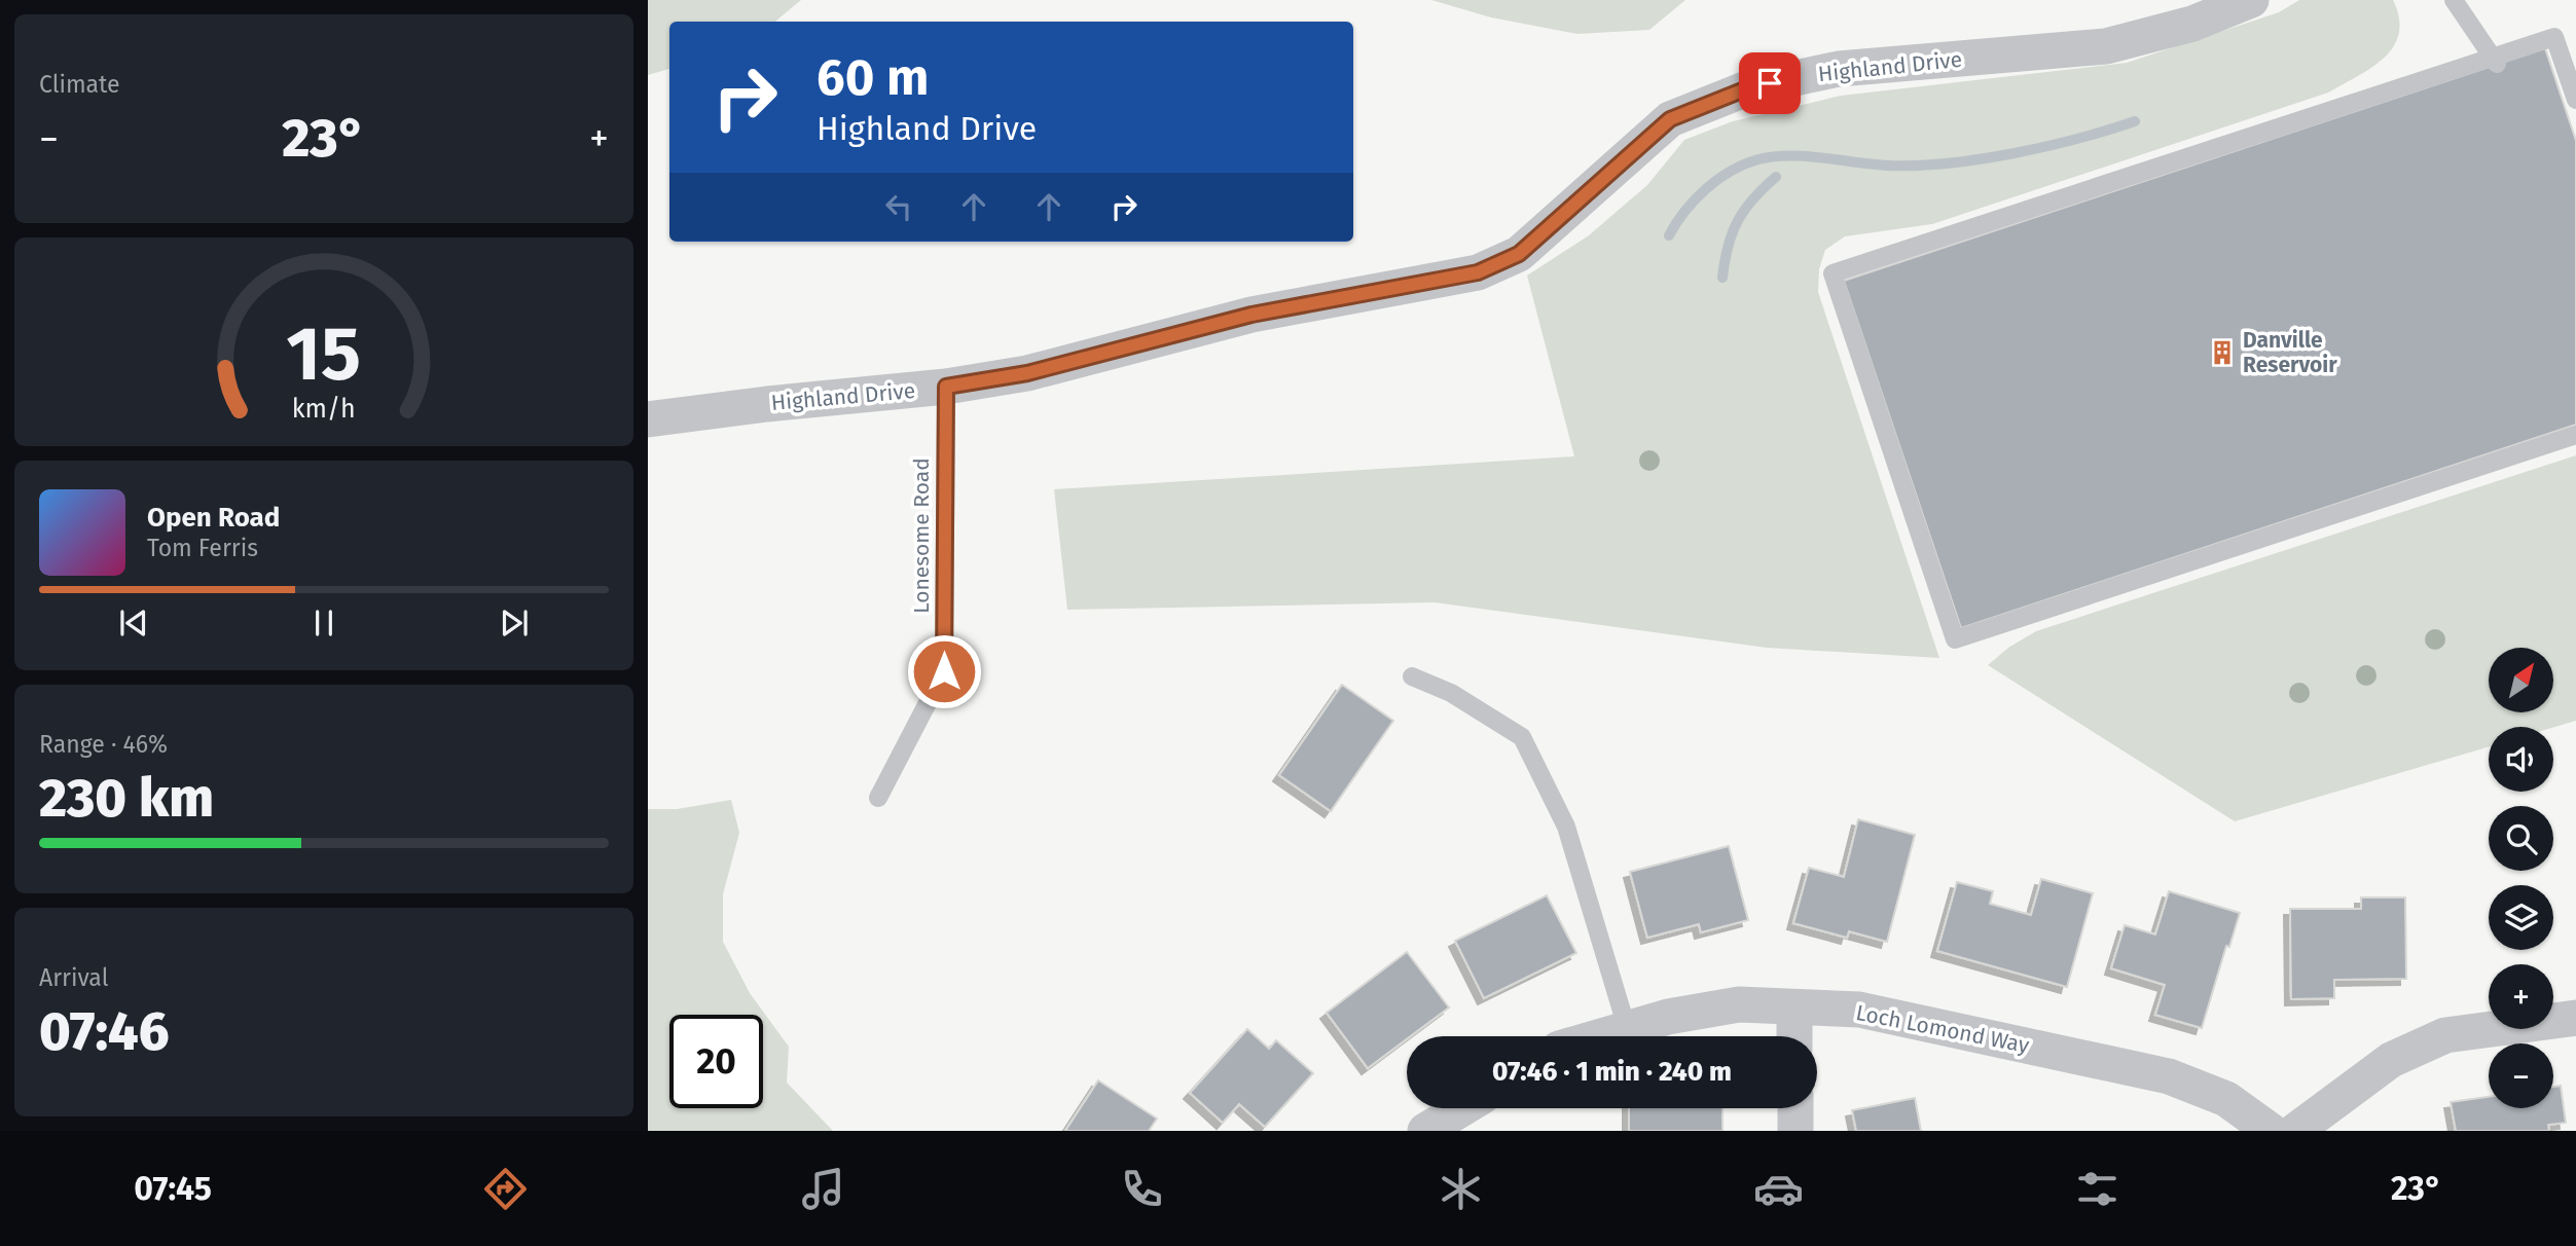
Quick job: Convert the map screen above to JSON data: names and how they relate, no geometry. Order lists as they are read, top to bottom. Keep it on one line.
{"streets":{"street":["Highland Drive","Loch Lomond Way"],"lane":["Lonesome Road"]},"crossings":[["Highland Drive","Lonesome Road"]],"places":{"building":["Danville Reservoir"]},"north":"top right","page":{"tile":["Climate",["Range · 46%","230 km"],["Arrival","07:46"]],"turn":["60 m","Highland Drive"],"heat":["−","23°","+"],"song":["Open Road","Tom Ferris"],"map_buttons":["+","−"],"limit":"20","trip":"07:46 · 1 min · 240 m","tabs":["07:45","23°"],"gauge":["15","km/h"]}}
